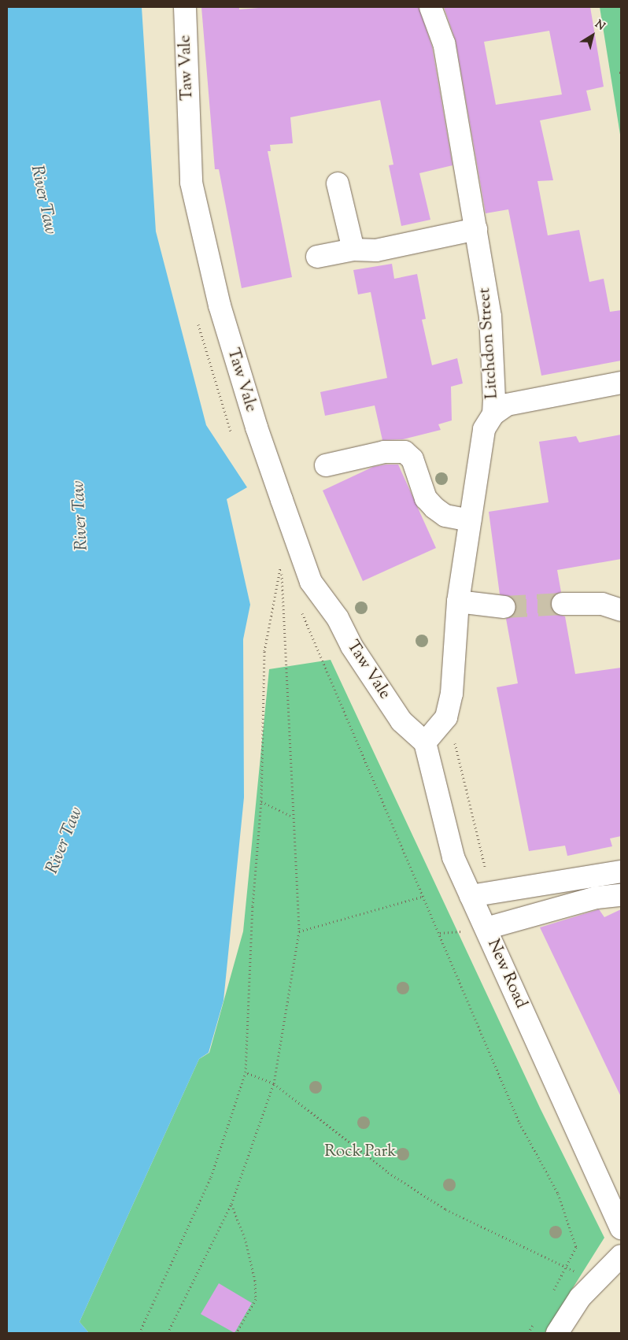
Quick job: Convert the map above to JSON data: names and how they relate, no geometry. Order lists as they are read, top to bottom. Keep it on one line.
{"streets":{"street":["Taw Vale","Litchdon Street","New Road"]},"crossings":[["Taw Vale","Litchdon Street"],["Taw Vale","New Road"],["Litchdon Street","New Road"]],"water":["River Taw"],"parks":["Rock Park"],"north":"top right"}
